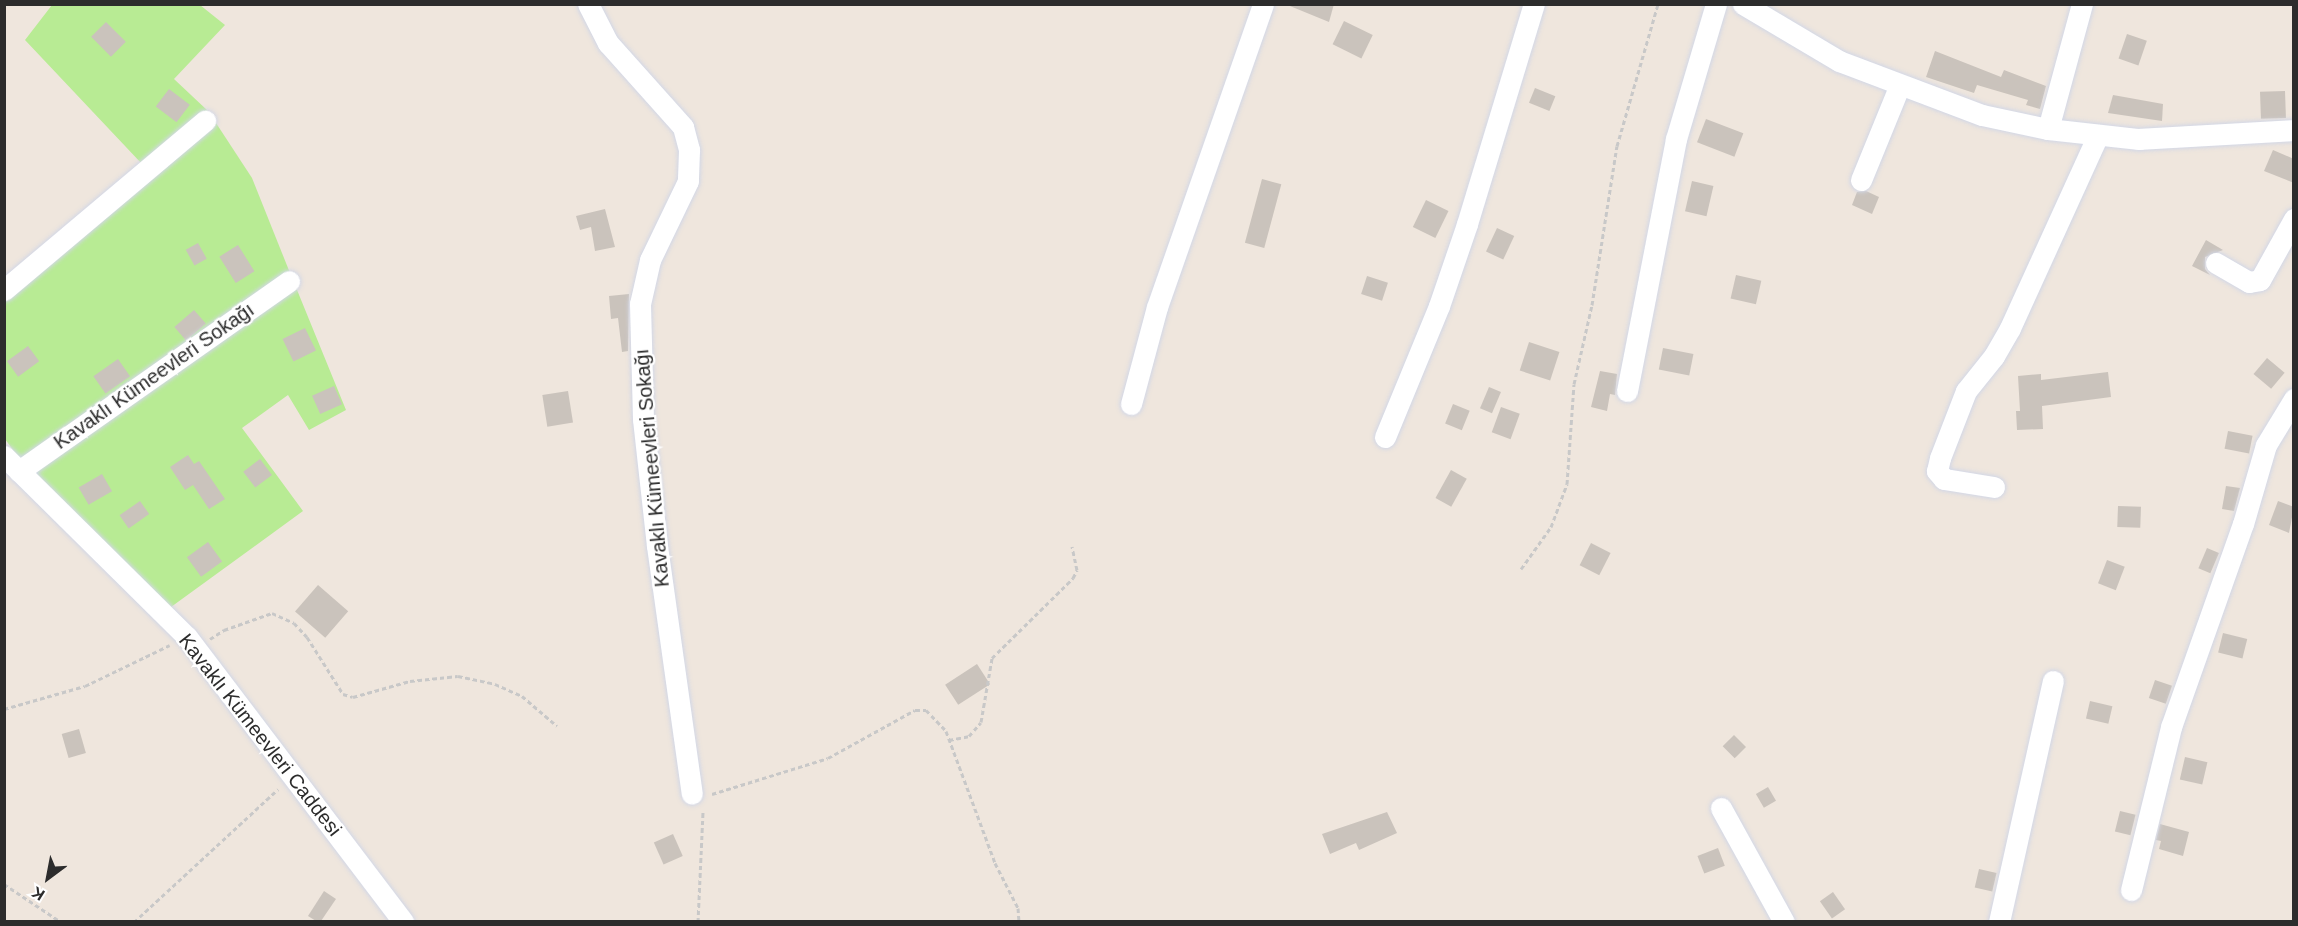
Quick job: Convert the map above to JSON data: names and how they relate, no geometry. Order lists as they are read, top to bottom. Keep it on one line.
{"streets":{"street":["Kavaklı Kümeevleri Sokağı","Kavaklı Kümeevleri Caddesi"]},"crossings":[["Kavaklı Kümeevleri Sokağı","Kavaklı Kümeevleri Caddesi"]],"north":"bottom left"}
